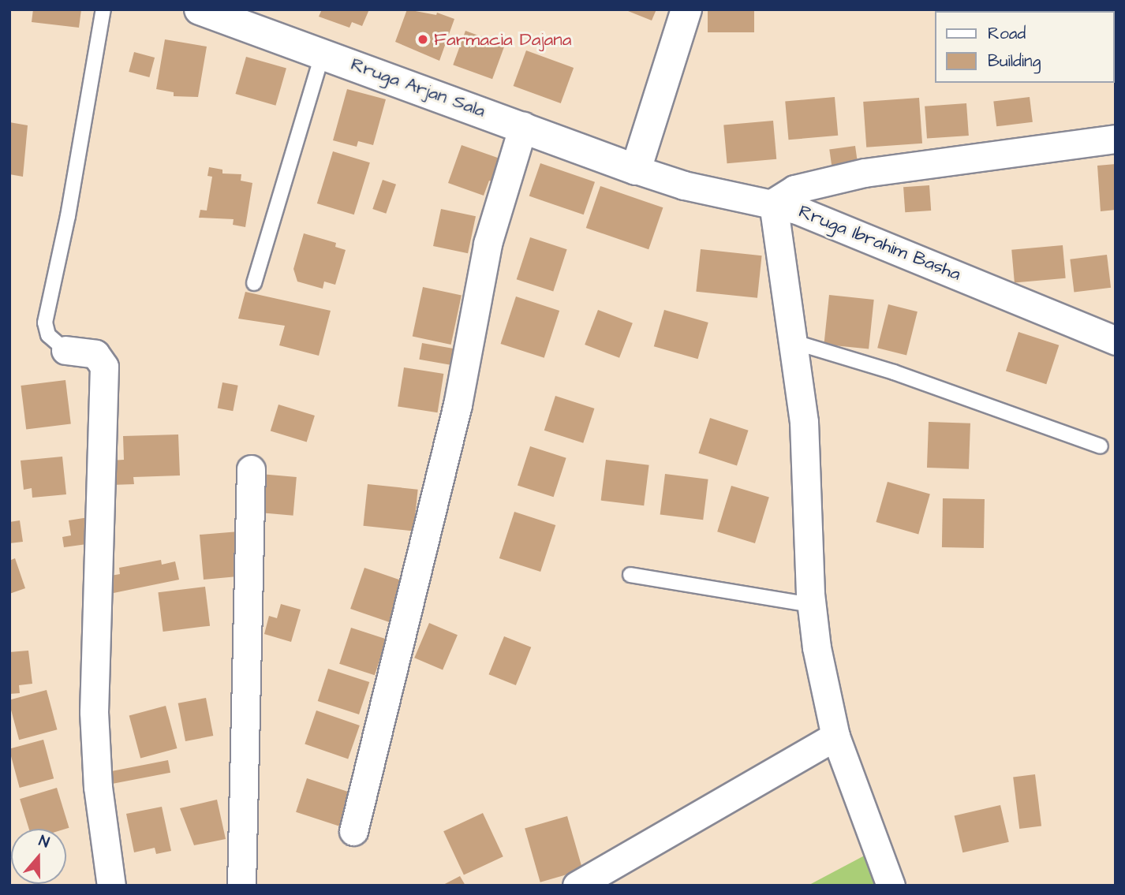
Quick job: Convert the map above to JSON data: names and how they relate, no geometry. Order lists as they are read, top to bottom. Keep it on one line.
{"streets":{"street":["Rruga Arjan Sala","Rruga Ibrahim Basha"]},"crossings":[["Rruga Arjan Sala","Rruga Ibrahim Basha"]],"places":["Farmacia Dajana"],"legend":["Road","Building"],"north":"top"}
